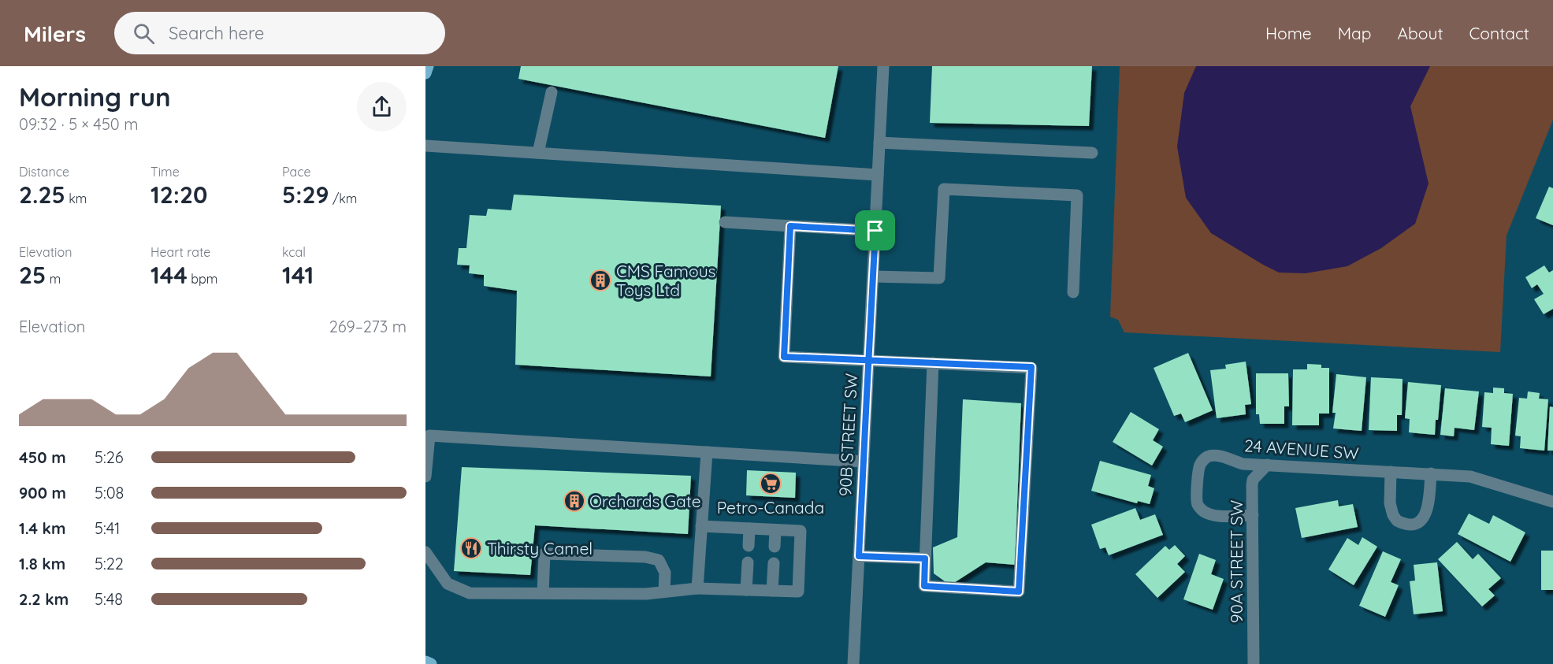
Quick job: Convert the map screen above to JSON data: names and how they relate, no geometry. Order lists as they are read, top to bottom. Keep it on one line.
{"streets":{"street":["90B STREET SW","24 AVENUE SW","90A STREET SW"]},"crossings":[["24 AVENUE SW","90A STREET SW"]],"places":{"building":["CMS Famous Toys Ltd","Orchards Gate"],"supermarket":["Petro-Canada"],"restaurant":["Thirsty Camel"]},"page":{"header":"Milers","search":"Search here","nav":["Home","Map","About","Contact"],"heading":["Morning run","09:32 · 5 × 450 m"],"stats":[["Distance","2.25 km"],["Time","12:20"],["Pace","5:29 /km"],["Elevation","25 m"],["Heart rate","144 bpm"],["kcal","141"]],"chart":["Elevation","269–273 m"],"list":[{"name":"450 m","note":"5:26"},{"name":"900 m","note":"5:08"},{"name":"1.4 km","note":"5:41"},{"name":"1.8 km","note":"5:22"},{"name":"2.2 km","note":"5:48"}]}}
